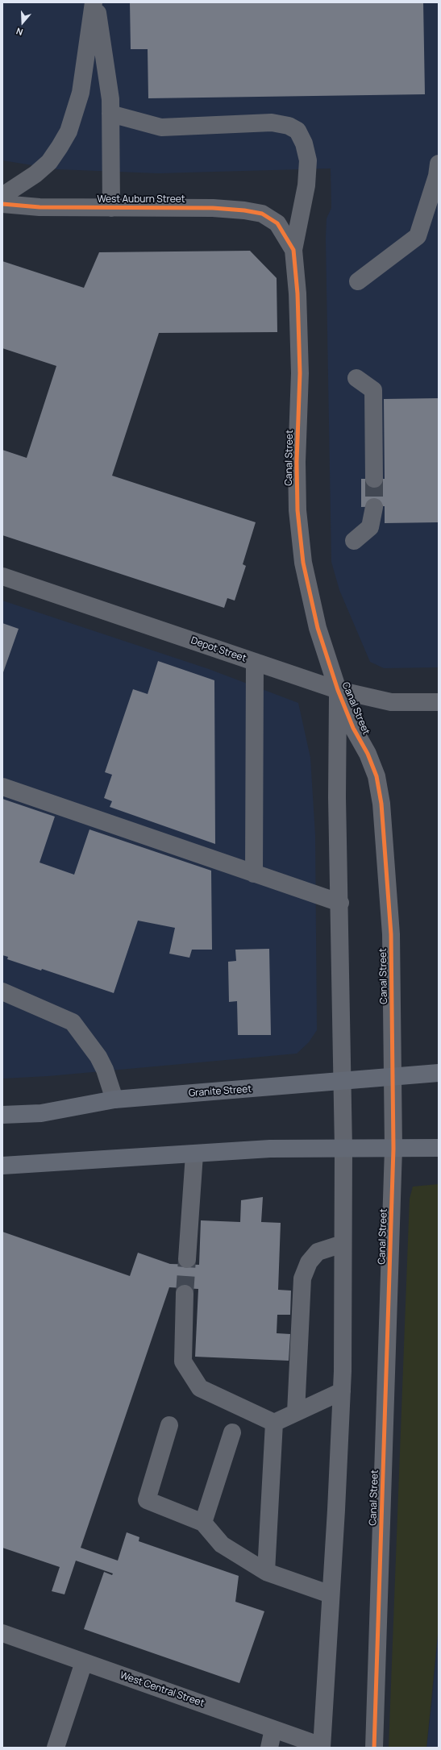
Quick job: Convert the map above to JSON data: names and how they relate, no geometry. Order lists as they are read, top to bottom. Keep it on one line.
{"streets":{"main road":["Granite Street"],"street":["West Auburn Street","Canal Street","Depot Street","West Central Street"]},"crossings":[["West Auburn Street","Canal Street"],["Canal Street","Depot Street"],["Canal Street","Granite Street"],["Canal Street","West Central Street"]],"north":"bottom"}
